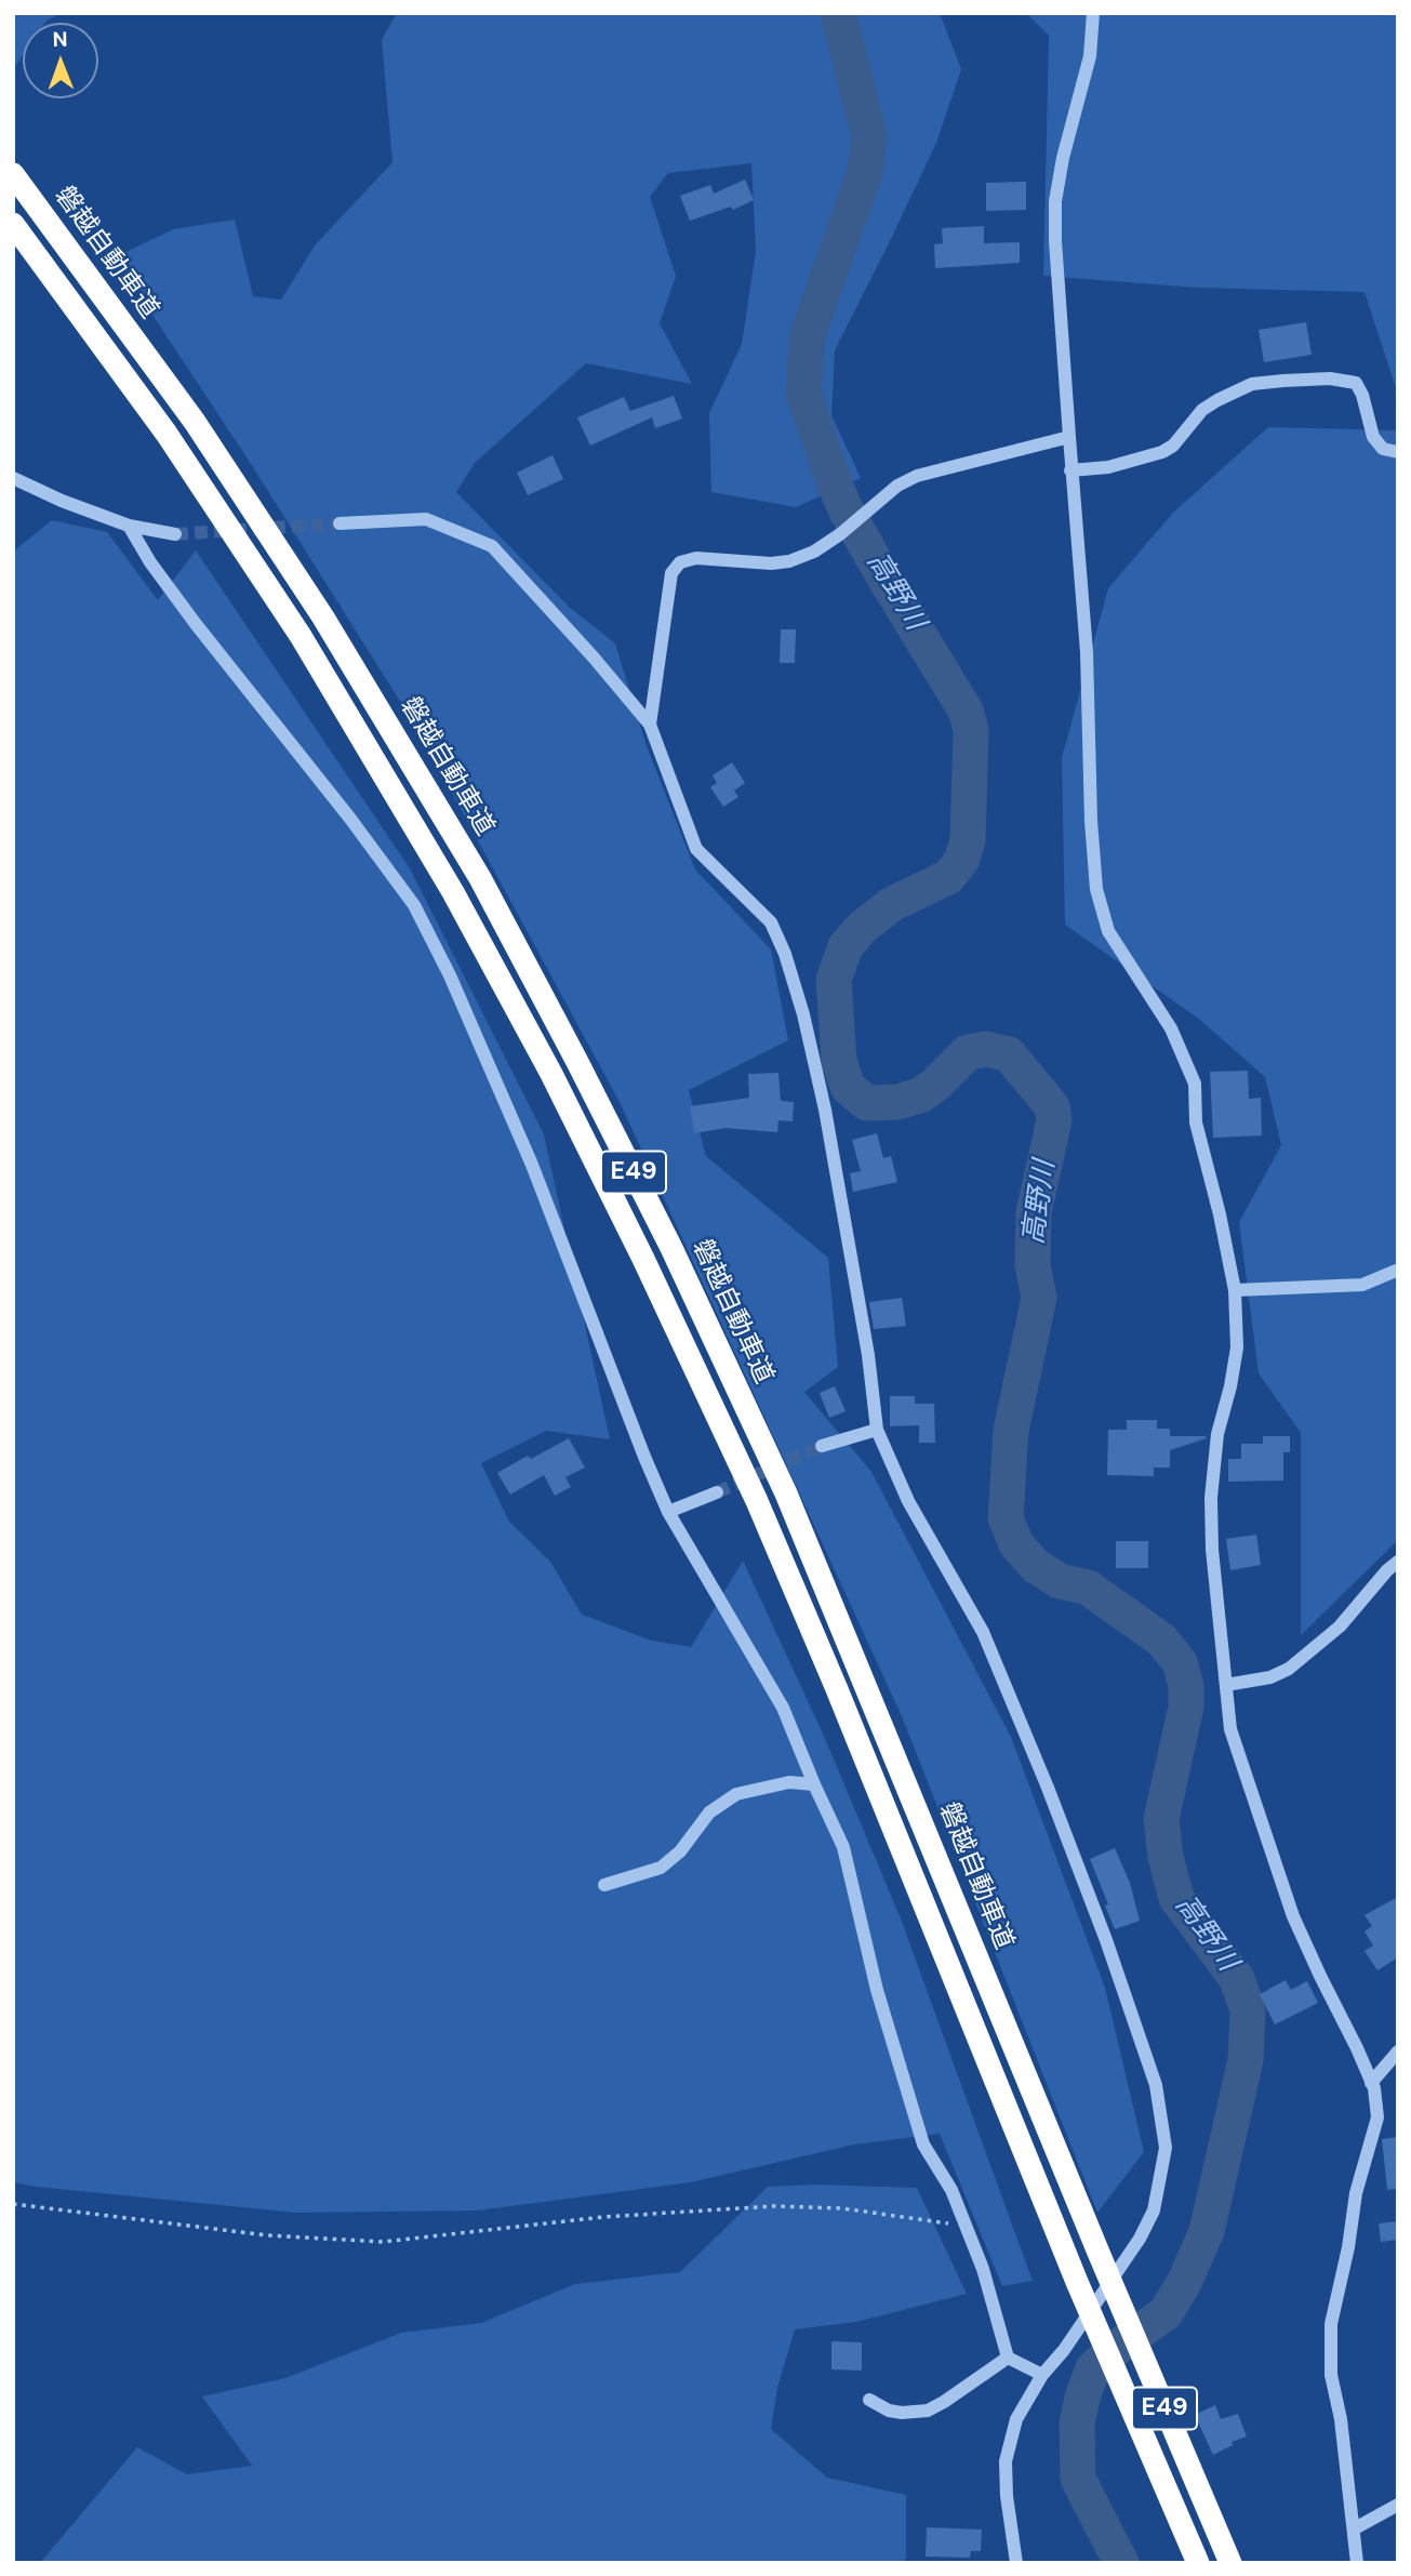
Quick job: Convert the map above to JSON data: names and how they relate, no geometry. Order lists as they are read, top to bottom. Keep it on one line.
{"streets":{"highway":["磐越自動車道","E49"]},"water":["高野川"],"north":"top"}
